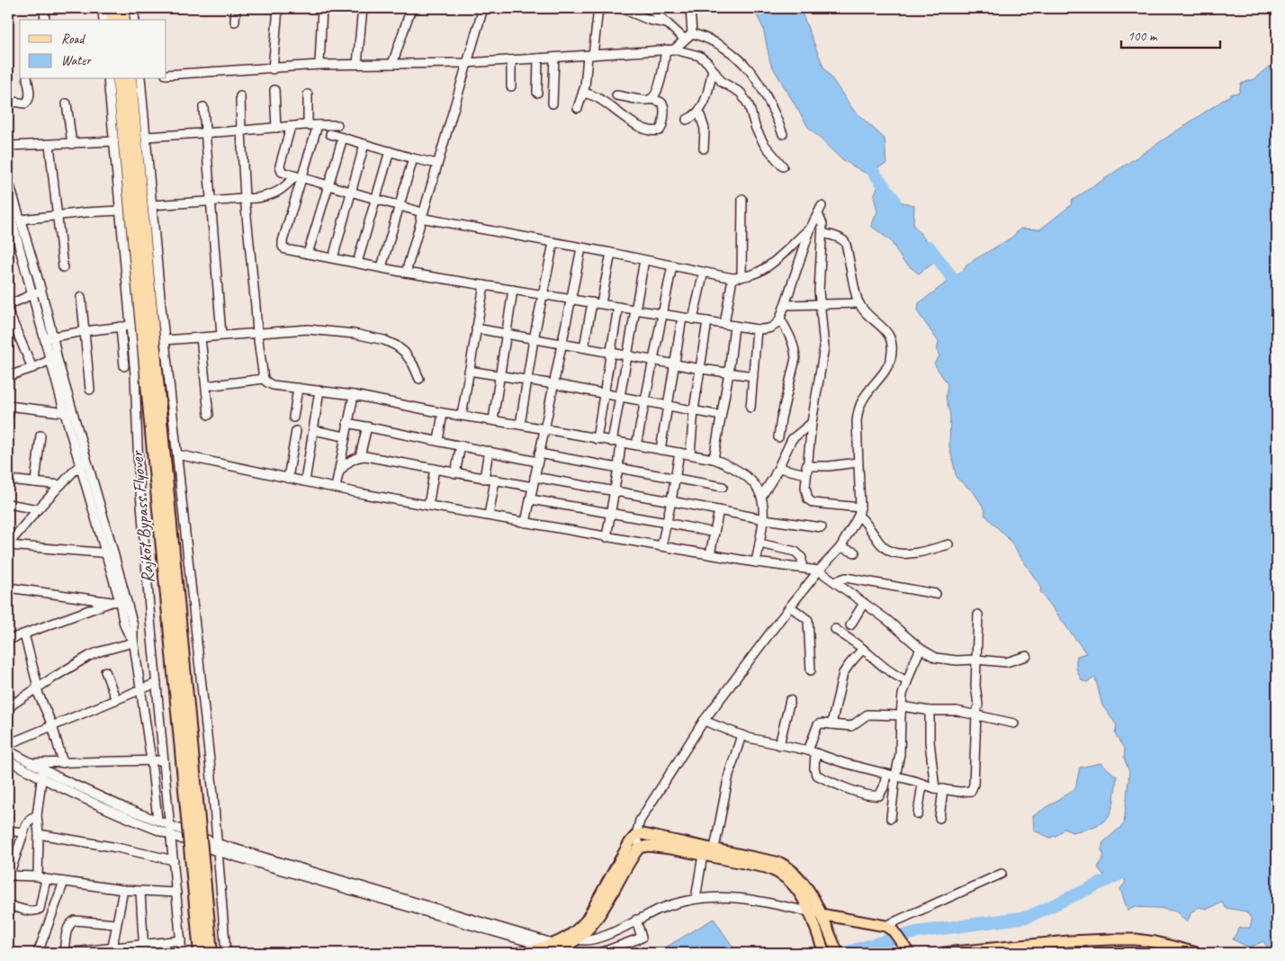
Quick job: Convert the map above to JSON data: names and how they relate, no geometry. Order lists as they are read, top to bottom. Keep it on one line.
{"streets":{"highway":["Rajkot Bypass Flyover"]},"legend":["Road","Water"],"scale_bar":"100 m"}
